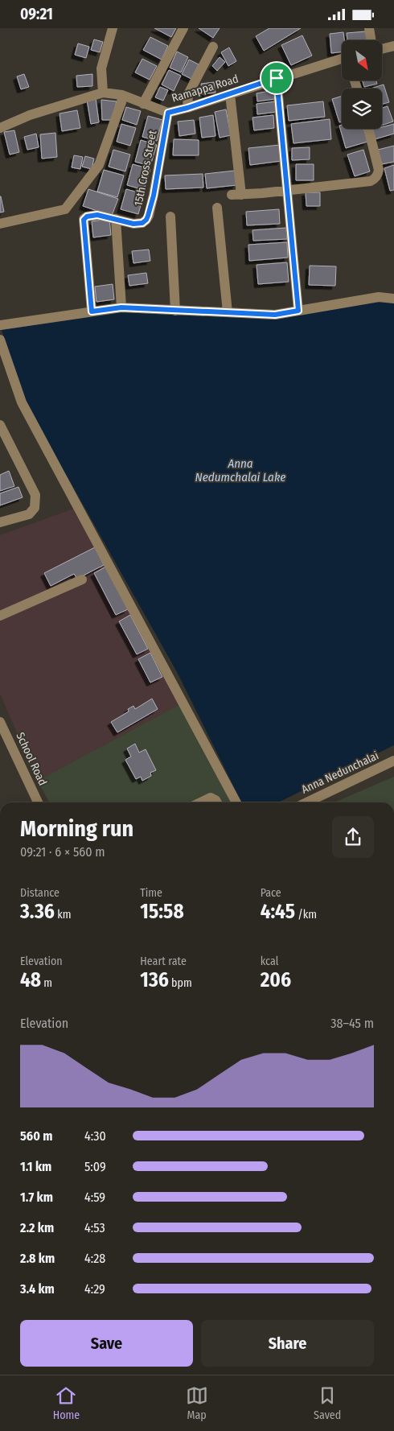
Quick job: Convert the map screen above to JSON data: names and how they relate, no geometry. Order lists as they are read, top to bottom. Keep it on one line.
{"streets":{"street":["Ramappa Road","15th Cross Street","School Road","Anna Nedunchalai"]},"crossings":[["Ramappa Road","15th Cross Street"]],"water":["Anna Nedumchalai Lake"],"north":"bottom right","page":{"status":"09:21","heading":["Morning run","09:21 · 6 × 560 m"],"stats":[["Distance","3.36 km"],["Time","15:58"],["Pace","4:45 /km"],["Elevation","48 m"],["Heart rate","136 bpm"],["kcal","206"]],"chart":["Elevation","38–45 m"],"list":[{"name":"560 m","note":"4:30"},{"name":"1.1 km","note":"5:09"},{"name":"1.7 km","note":"4:59"},{"name":"2.2 km","note":"4:53"},{"name":"2.8 km","note":"4:28"},{"name":"3.4 km","note":"4:29"}],"buttons":["Save","Share"],"tabs":["Home","Map","Saved"]}}
